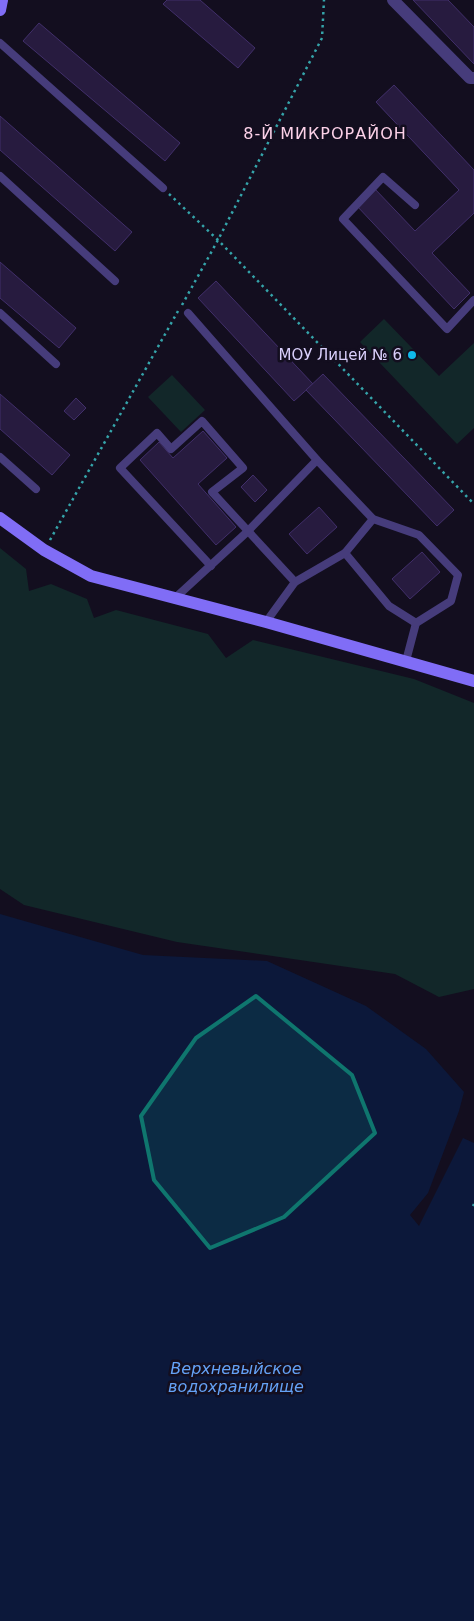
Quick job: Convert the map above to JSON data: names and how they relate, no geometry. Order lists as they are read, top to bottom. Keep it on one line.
{"districts":["8-Й МИКРОРАЙОН"],"water":["Верхневыйское водохранилище"],"places":["МОУ Лицей № 6"]}
